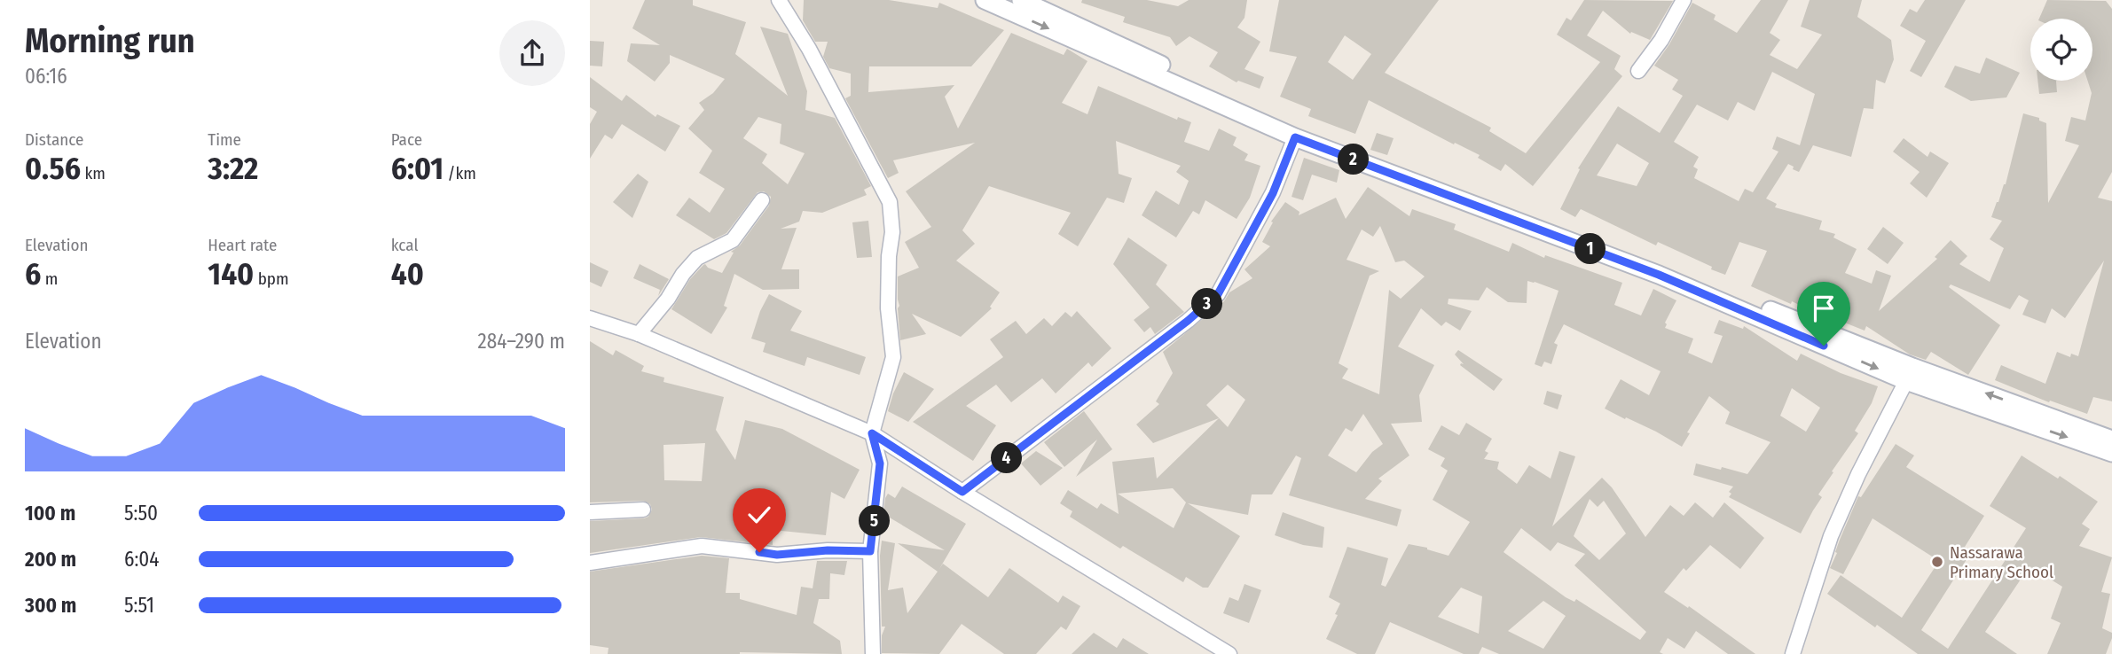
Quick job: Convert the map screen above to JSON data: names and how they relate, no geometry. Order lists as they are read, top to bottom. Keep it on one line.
{"places":["Nassarawa Primary School"],"page":{"heading":["Morning run","06:16"],"stats":[["Distance","0.56 km"],["Time","3:22"],["Pace","6:01 /km"],["Elevation","6 m"],["Heart rate","140 bpm"],["kcal","40"]],"pins":["2","1","3","4","5"],"chart":["Elevation","284–290 m"],"list":[{"name":"100 m","note":"5:50"},{"name":"200 m","note":"6:04"},{"name":"300 m","note":"5:51"}]}}
